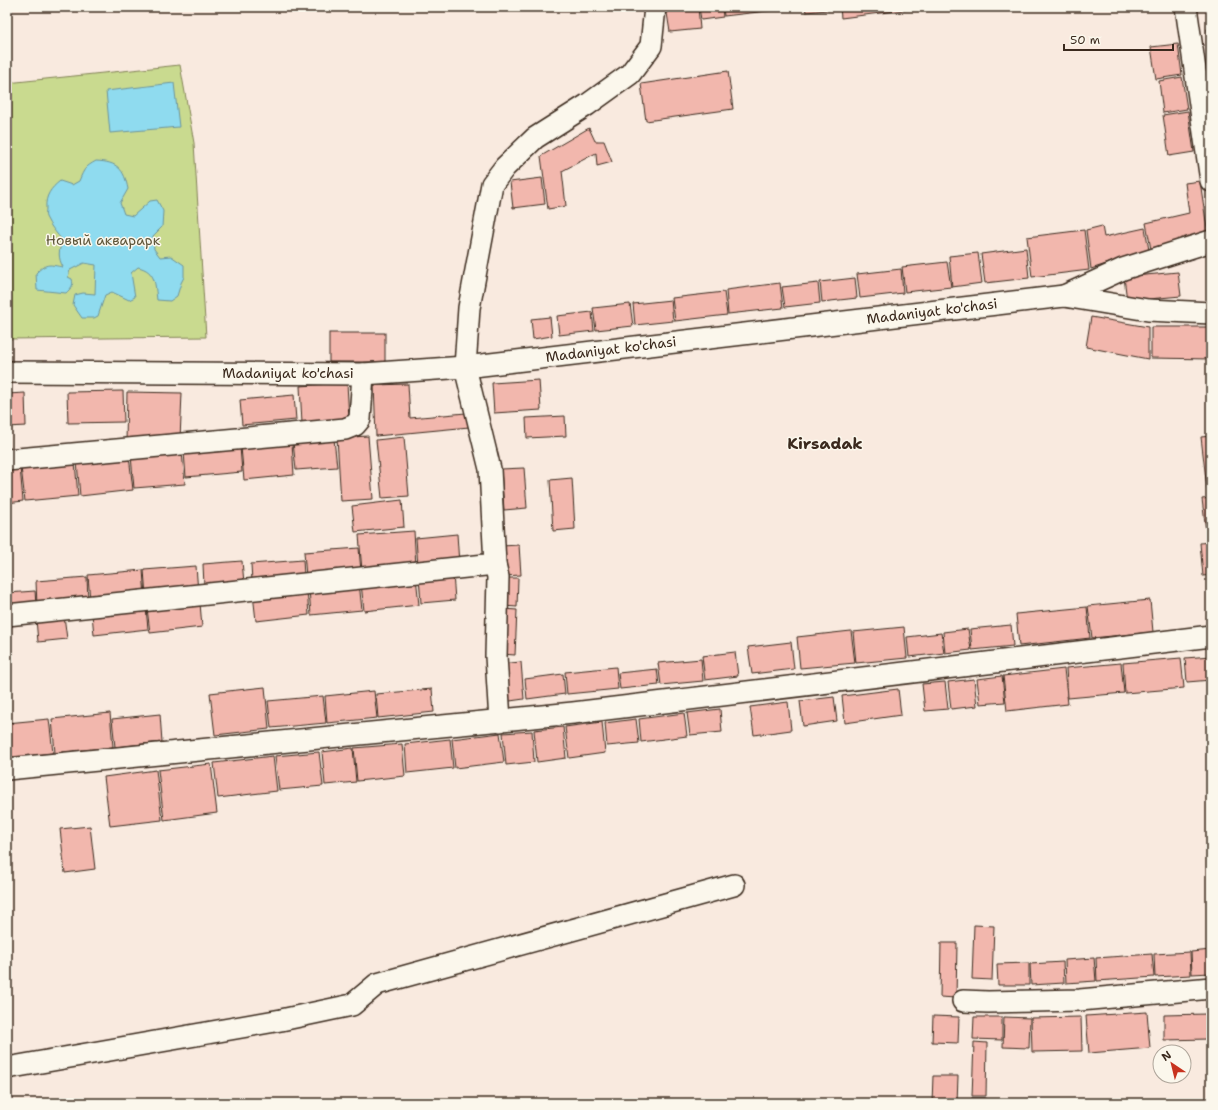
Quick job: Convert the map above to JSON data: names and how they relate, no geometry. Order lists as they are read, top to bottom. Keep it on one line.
{"streets":{"street":["Madaniyat ko'chasi"]},"districts":["Kirsadak"],"parks":["Новый акварарк"],"scale_bar":"50 m","north":"top left"}
